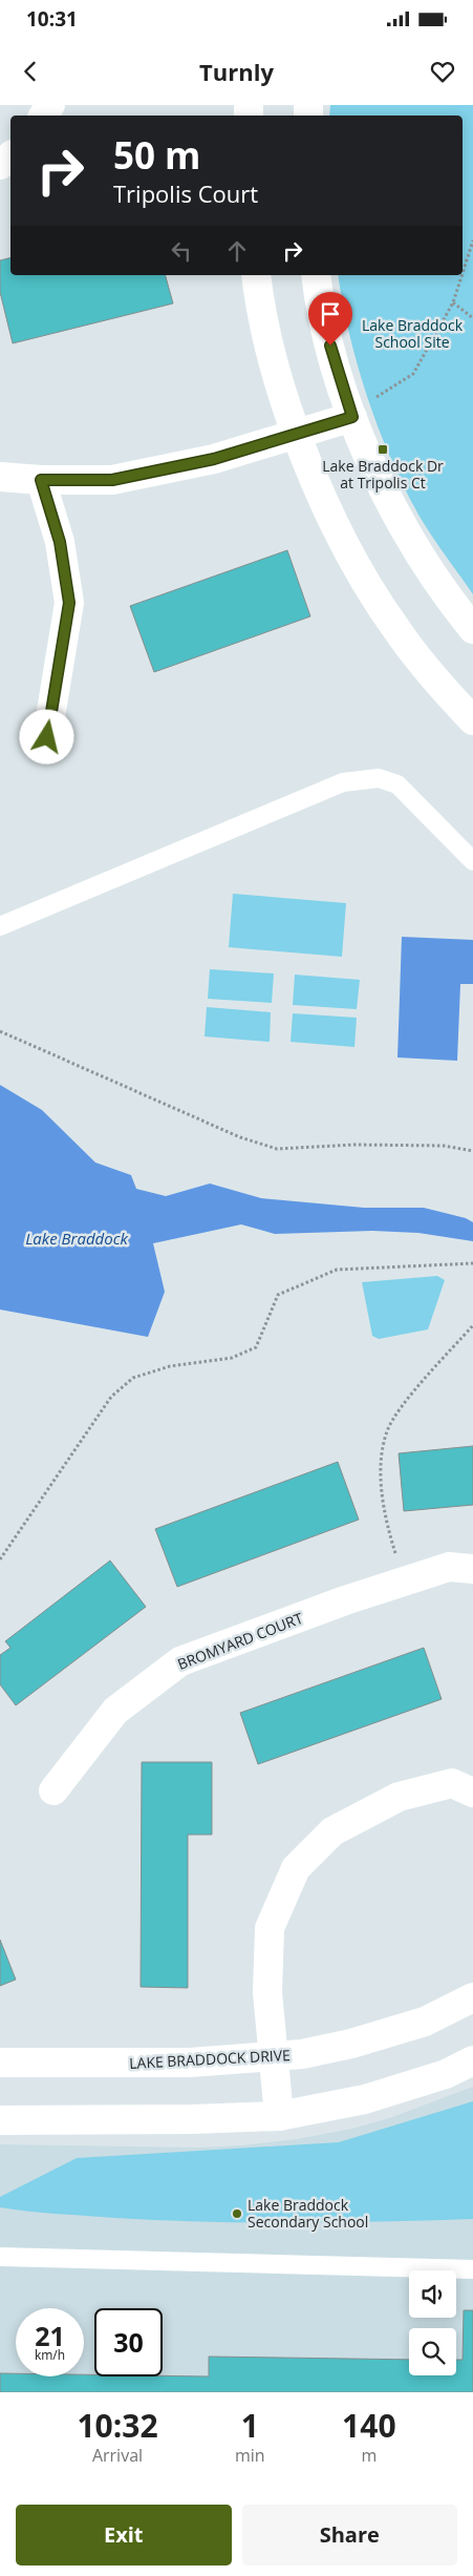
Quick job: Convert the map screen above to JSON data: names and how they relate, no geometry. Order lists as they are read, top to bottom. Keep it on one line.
{"streets":{"street":["BROMYARD COURT","LAKE BRADDOCK DRIVE"]},"water":["Lake Braddock"],"parks":["Lake Braddock School Site"],"places":{"transit":["Lake Braddock Dr at Tripolis Ct"],"other":["Lake Braddock Secondary School"]},"page":{"status":"10:31","header":"Turnly","turn":["50 m","Tripolis Court"],"speed":"21 km/h","limit":"30","eta":["10:32","Arrival","1","min","140","m"],"buttons":["Exit","Share"]}}
